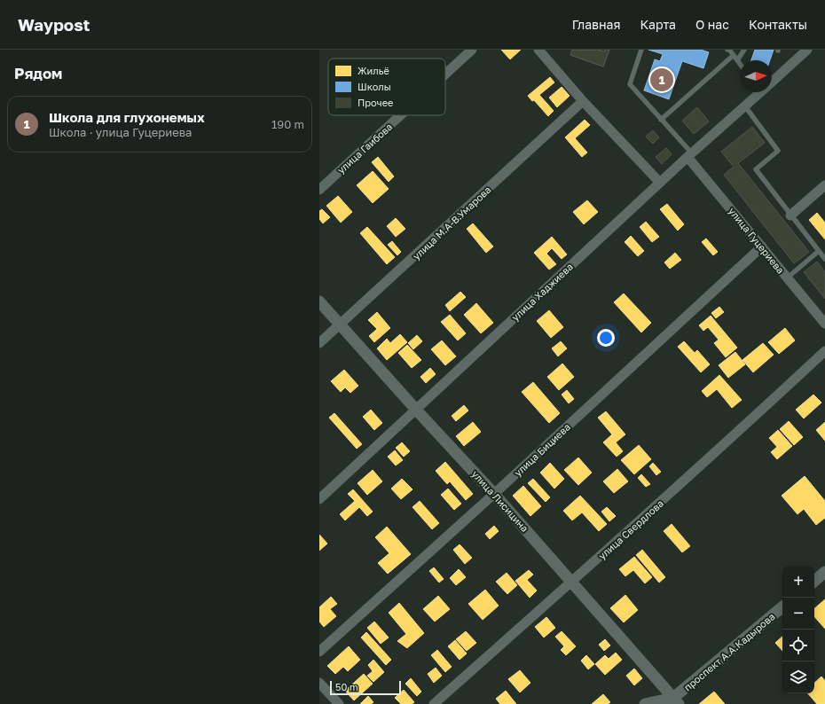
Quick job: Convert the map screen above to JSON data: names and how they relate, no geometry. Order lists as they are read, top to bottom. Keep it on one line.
{"streets":{"street":["улица Гаибова","улица М.А-В.Умарова","улица Гуцериева","улица Хаджиева","улица Бициева","улица Лисицина","улица Свердлова","проспект А.А.Кадырова"]},"crossings":[["улица М.А-В.Умарова","улица Лисицина"],["улица Гуцериева","улица Хаджиева"],["улица Гуцериева","улица Бициева"],["улица Хаджиева","улица Лисицина"],["улица Бициева","улица Лисицина"],["улица Лисицина","улица Свердлова"],["улица Лисицина","проспект А.А.Кадырова"]],"legend":["Жильё","Школы","Прочее"],"scale_bar":"50 m","north":"right","page":{"header":"Waypost","nav":["Главная","Карта","О нас","Контакты"],"heading":"Рядом","pins":"1","list":[{"mark":"1","name":"Школа для глухонемых","note":"Школа · улица Гуцериева","value":"190 m"}],"map_buttons":["+","−"],"scale":"50 m"}}
